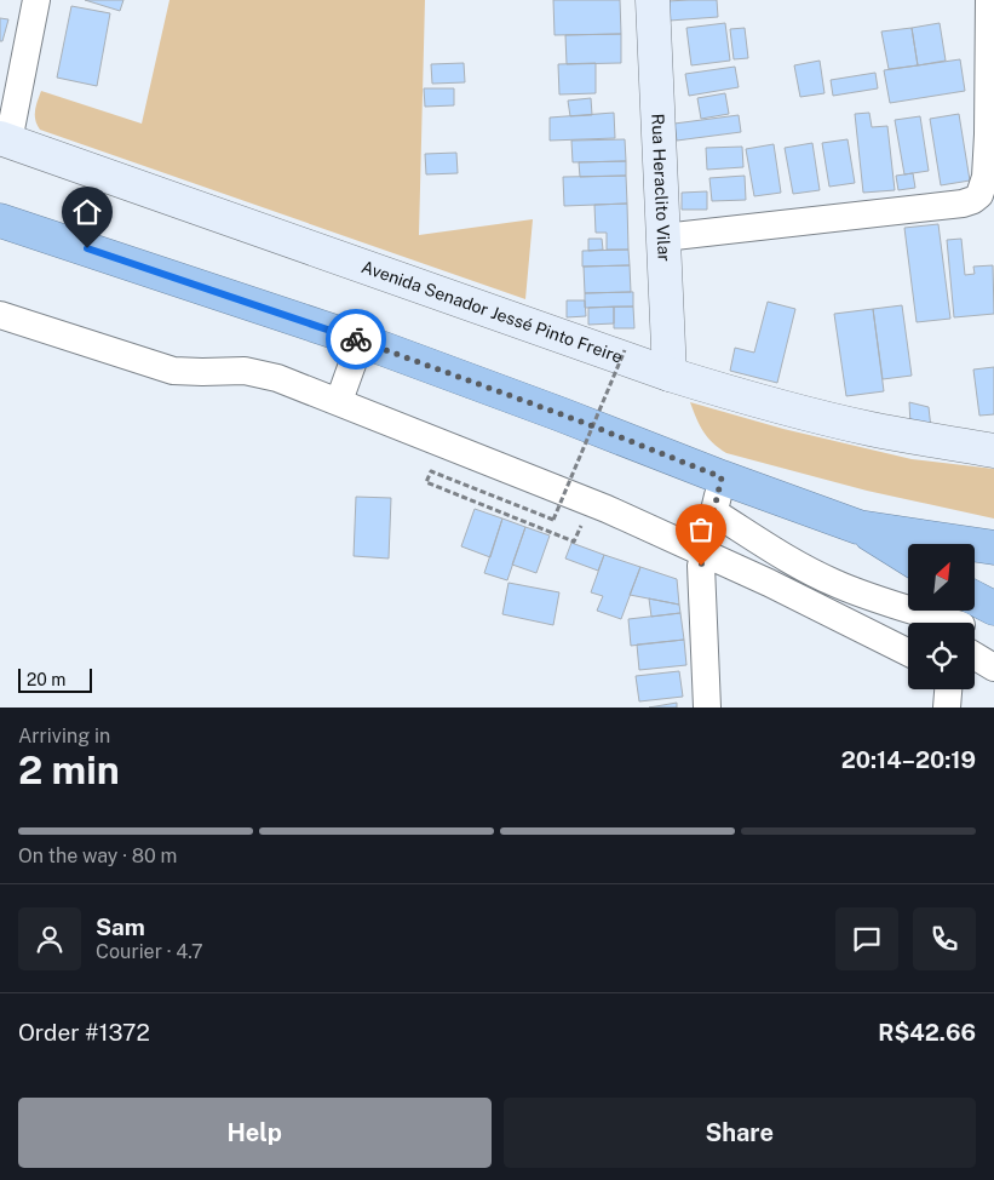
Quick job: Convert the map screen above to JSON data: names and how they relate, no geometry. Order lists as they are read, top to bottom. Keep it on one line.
{"streets":{"street":["Rua Heraclito Vilar","Avenida Senador Jessé Pinto Freire"]},"crossings":[["Rua Heraclito Vilar","Avenida Senador Jessé Pinto Freire"]],"scale_bar":"20 m","north":"top right","page":{"scale":"20 m","heading":["2 min","Arriving in","20:14–20:19"],"panel":["Sam","Courier · 4.7","Order #1372","R$42.66"],"bar":"On the way · 80 m","buttons":["Help","Share"]}}
